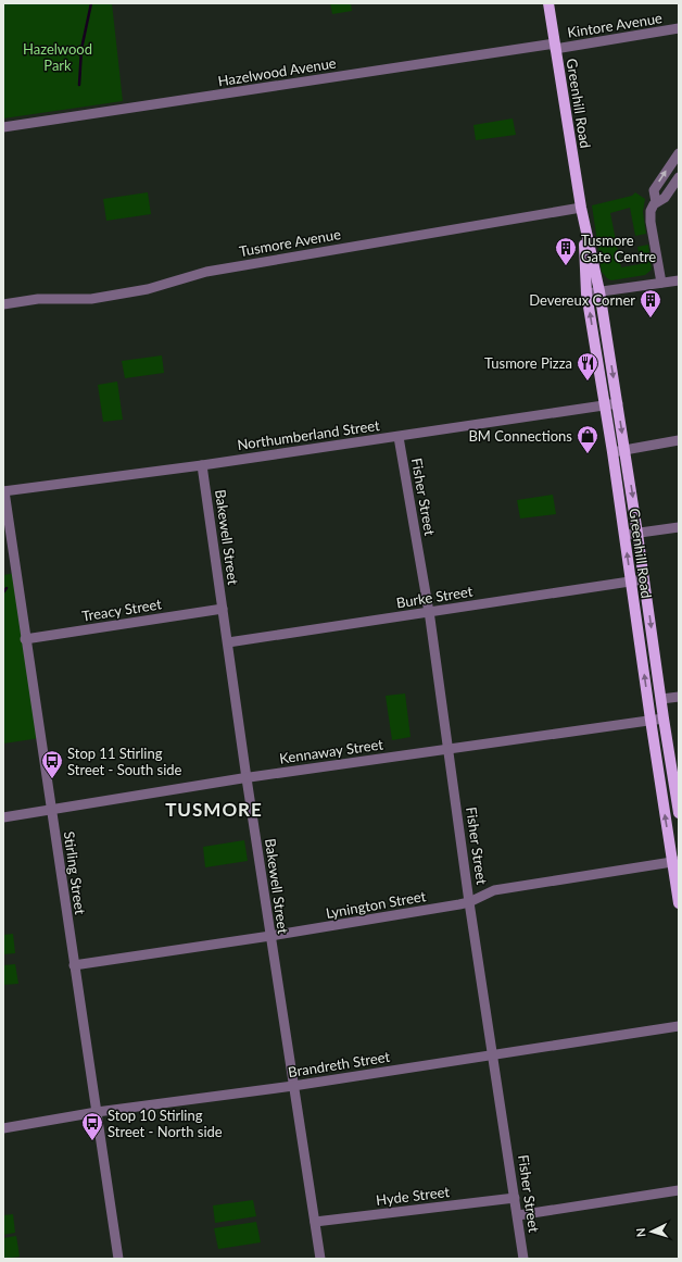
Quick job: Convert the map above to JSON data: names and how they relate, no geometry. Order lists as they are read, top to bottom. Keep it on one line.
{"streets":{"main road":["Greenhill Road"],"street":["Kintore Avenue","Hazelwood Avenue","Tusmore Avenue","Northumberland Street","Fisher Street","Bakewell Street","Burke Street","Treacy Street","Kennaway Street","Stirling Street","Lynington Street","Brandreth Street","Hyde Street"]},"crossings":[["Kintore Avenue","Hazelwood Avenue"],["Kintore Avenue","Greenhill Road"],["Hazelwood Avenue","Greenhill Road"],["Greenhill Road","Tusmore Avenue"],["Greenhill Road","Northumberland Street"],["Greenhill Road","Burke Street"],["Greenhill Road","Kennaway Street"],["Greenhill Road","Lynington Street"],["Northumberland Street","Fisher Street"],["Northumberland Street","Bakewell Street"],["Northumberland Street","Stirling Street"],["Fisher Street","Burke Street"],["Fisher Street","Kennaway Street"],["Fisher Street","Lynington Street"],["Fisher Street","Brandreth Street"],["Fisher Street","Hyde Street"],["Bakewell Street","Burke Street"],["Bakewell Street","Treacy Street"],["Bakewell Street","Kennaway Street"],["Bakewell Street","Lynington Street"],["Bakewell Street","Brandreth Street"],["Bakewell Street","Hyde Street"],["Treacy Street","Stirling Street"],["Kennaway Street","Stirling Street"],["Stirling Street","Lynington Street"],["Stirling Street","Brandreth Street"]],"districts":["TUSMORE"],"parks":["Hazelwood Park"],"places":{"building":["Tusmore Gate Centre","Devereux Corner"],"restaurant":["Tusmore Pizza"],"shop":["BM Connections"],"bus stop":["Stop 11 Stirling Street - South side","Stop 10 Stirling Street - North side"]},"north":"left"}
